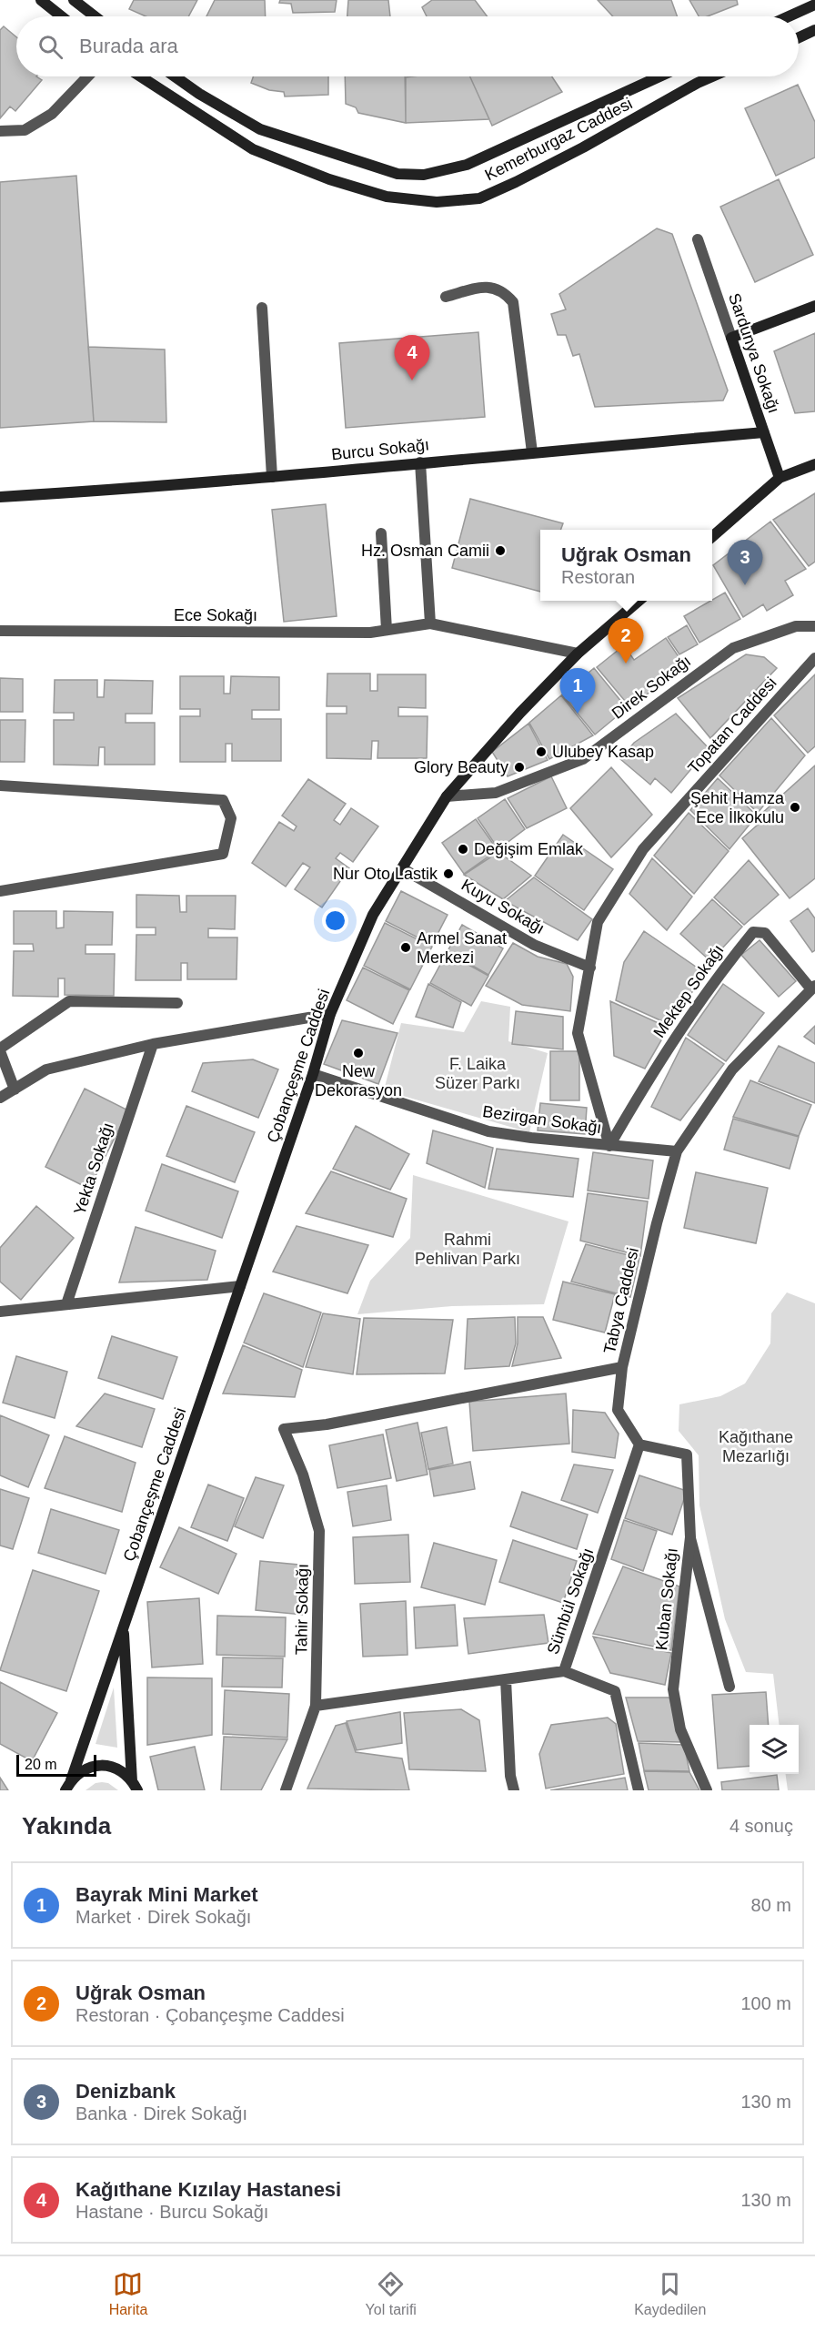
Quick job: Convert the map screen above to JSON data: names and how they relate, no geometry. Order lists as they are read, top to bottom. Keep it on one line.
{"streets":{"main road":["Kemerburgaz Caddesi","Sardunya Sokağı","Burcu Sokağı","Çobançeşme Caddesi"],"street":["Ece Sokağı","Direk Sokağı","Topatan Caddesi","Kuyu Sokağı","Mektep Sokağı","Bezirgan Sokağı","Yekta Sokağı","Tabya Caddesi","Kuban Sokağı","Sümbül Sokağı","Tahir Sokağı"]},"crossings":[["Sardunya Sokağı","Burcu Sokağı"],["Ece Sokağı","Çobançeşme Caddesi"],["Direk Sokağı","Çobançeşme Caddesi"],["Topatan Caddesi","Kuyu Sokağı"],["Topatan Caddesi","Mektep Sokağı"],["Topatan Caddesi","Bezirgan Sokağı"],["Kuyu Sokağı","Çobançeşme Caddesi"],["Mektep Sokağı","Bezirgan Sokağı"],["Mektep Sokağı","Tabya Caddesi"],["Çobançeşme Caddesi","Bezirgan Sokağı"],["Bezirgan Sokağı","Tabya Caddesi"],["Tabya Caddesi","Tahir Sokağı"],["Kuban Sokağı","Sümbül Sokağı"],["Sümbül Sokağı","Tahir Sokağı"]],"parks":["F. Laika Süzer Parkı","Rahmi Pehlivan Parkı","Kağıthane Mezarlığı"],"places":["Hz. Osman Camii","Ulubey Kasap","Glory Beauty","Şehit Hamza Ece İlkokulu","Değişim Emlak","Nur Oto Lastik","Armel Sanat Merkezi","New Dekorasyon"],"scale_bar":"20 m","page":{"search":"Burada ara","pins":["4","3","2","1"],"popup":["Uğrak Osman","Restoran"],"scale":"20 m","heading":["Yakında","4 sonuç"],"list":[{"mark":"1","name":"Bayrak Mini Market","note":"Market · Direk Sokağı","value":"80 m"},{"mark":"2","name":"Uğrak Osman","note":"Restoran · Çobançeşme Caddesi","value":"100 m"},{"mark":"3","name":"Denizbank","note":"Banka · Direk Sokağı","value":"130 m"},{"mark":"4","name":"Kağıthane Kızılay Hastanesi","note":"Hastane · Burcu Sokağı","value":"130 m"}],"nav":["Harita","Yol tarifi","Kaydedilen"]}}
